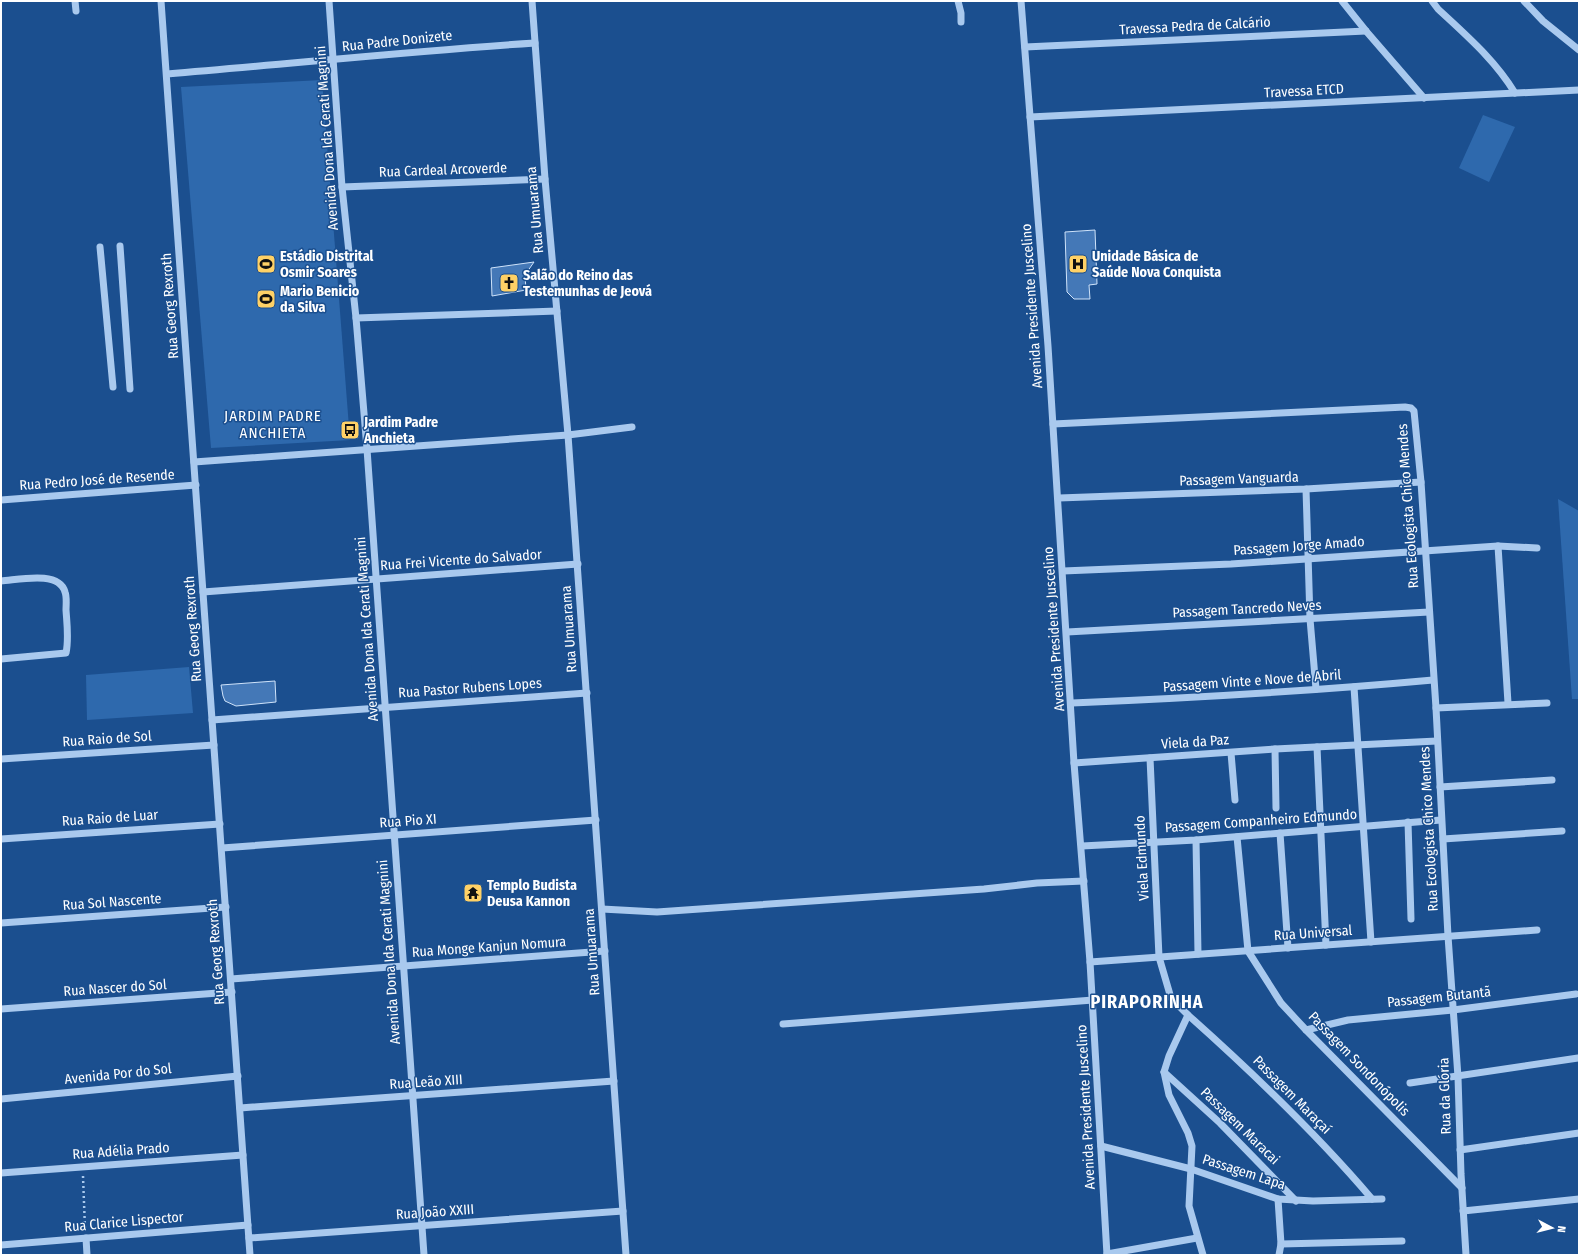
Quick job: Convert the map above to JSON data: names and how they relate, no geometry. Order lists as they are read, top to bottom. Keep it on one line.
{"streets":{"street":["Travessa Pedra de Calcário","Rua Padre Donizete","Travessa ETCD","Avenida Dona Ida Cerati Magnini","Rua Cardeal Arcoverde","Rua Umuarama","Rua Georg Rexroth","Avenida Presidente Juscelino","Passagem Vanguarda","Rua Pedro José de Resende","Rua Ecologista Chico Mendes","Passagem Jorge Amado","Rua Frei Vicente do Salvador","Passagem Tancredo Neves","Passagem Vinte e Nove de Abril","Rua Pastor Rubens Lopes","Rua Raio de Sol","Viela da Paz","Rua Raio de Luar","Rua Pio XI","Passagem Companheiro Edmundo","Viela Edmundo","Rua Sol Nascente","Rua Universal","Rua Monge Kanjun Nomura","Rua Nascer do Sol","Passagem Butantã","Passagem Sondonópolis","Avenida Por do Sol","Rua Leão XIII","Passagem Maraçaí","Rua da Glória","Passagem Maracai","Rua Adélia Prado","Passagem Lapa","Rua João XXIII","Rua Clarice Lispector"]},"crossings":[["Travessa Pedra de Calcário","Avenida Presidente Juscelino"],["Rua Padre Donizete","Avenida Dona Ida Cerati Magnini"],["Rua Padre Donizete","Rua Umuarama"],["Rua Padre Donizete","Rua Georg Rexroth"],["Travessa ETCD","Avenida Presidente Juscelino"],["Avenida Dona Ida Cerati Magnini","Rua Cardeal Arcoverde"],["Avenida Dona Ida Cerati Magnini","Rua Frei Vicente do Salvador"],["Avenida Dona Ida Cerati Magnini","Rua Pastor Rubens Lopes"],["Avenida Dona Ida Cerati Magnini","Rua Pio XI"],["Avenida Dona Ida Cerati Magnini","Rua Monge Kanjun Nomura"],["Avenida Dona Ida Cerati Magnini","Rua Leão XIII"],["Avenida Dona Ida Cerati Magnini","Rua João XXIII"],["Rua Cardeal Arcoverde","Rua Umuarama"],["Rua Umuarama","Rua Frei Vicente do Salvador"],["Rua Umuarama","Rua Pastor Rubens Lopes"],["Rua Umuarama","Rua Pio XI"],["Rua Umuarama","Rua Monge Kanjun Nomura"],["Rua Umuarama","Rua Leão XIII"],["Rua Umuarama","Rua João XXIII"],["Rua Georg Rexroth","Rua Pedro José de Resende"],["Rua Georg Rexroth","Rua Frei Vicente do Salvador"],["Rua Georg Rexroth","Rua Pastor Rubens Lopes"],["Rua Georg Rexroth","Rua Raio de Sol"],["Rua Georg Rexroth","Rua Raio de Luar"],["Rua Georg Rexroth","Rua Pio XI"],["Rua Georg Rexroth","Rua Sol Nascente"],["Rua Georg Rexroth","Rua Monge Kanjun Nomura"],["Rua Georg Rexroth","Rua Nascer do Sol"],["Rua Georg Rexroth","Avenida Por do Sol"],["Rua Georg Rexroth","Rua Leão XIII"],["Rua Georg Rexroth","Rua Adélia Prado"],["Rua Georg Rexroth","Rua João XXIII"],["Rua Georg Rexroth","Rua Clarice Lispector"],["Avenida Presidente Juscelino","Passagem Vanguarda"],["Avenida Presidente Juscelino","Rua Ecologista Chico Mendes"],["Avenida Presidente Juscelino","Passagem Jorge Amado"],["Avenida Presidente Juscelino","Passagem Tancredo Neves"],["Avenida Presidente Juscelino","Passagem Vinte e Nove de Abril"],["Avenida Presidente Juscelino","Viela da Paz"],["Avenida Presidente Juscelino","Passagem Companheiro Edmundo"],["Avenida Presidente Juscelino","Rua Universal"],["Avenida Presidente Juscelino","Passagem Lapa"],["Passagem Vanguarda","Rua Ecologista Chico Mendes"],["Rua Ecologista Chico Mendes","Passagem Jorge Amado"],["Rua Ecologista Chico Mendes","Passagem Tancredo Neves"],["Rua Ecologista Chico Mendes","Passagem Vinte e Nove de Abril"],["Rua Ecologista Chico Mendes","Viela da Paz"],["Rua Ecologista Chico Mendes","Passagem Companheiro Edmundo"],["Rua Ecologista Chico Mendes","Rua Universal"],["Rua Ecologista Chico Mendes","Rua da Glória"],["Viela da Paz","Viela Edmundo"],["Passagem Companheiro Edmundo","Viela Edmundo"],["Viela Edmundo","Rua Universal"],["Viela Edmundo","Passagem Maraçaí"],["Rua Universal","Passagem Sondonópolis"],["Rua Universal","Rua da Glória"],["Passagem Butantã","Passagem Sondonópolis"],["Passagem Butantã","Rua da Glória"],["Passagem Sondonópolis","Rua da Glória"],["Passagem Maraçaí","Passagem Lapa"],["Passagem Maracai","Passagem Lapa"]],"districts":["JARDIM PADRE ANCHIETA","PIRAPORINHA"],"places":{"sports":["Estádio Distrital Osmir Soares","Mario Benicio da Silva"],"hospital":["Unidade Básica de Saúde Nova Conquista"],"church":["Salão do Reino das Testemunhas de Jeová"],"bus stop":["Jardim Padre Anchieta"],"temple":["Templo Budista Deusa Kannon"]},"north":"right"}
